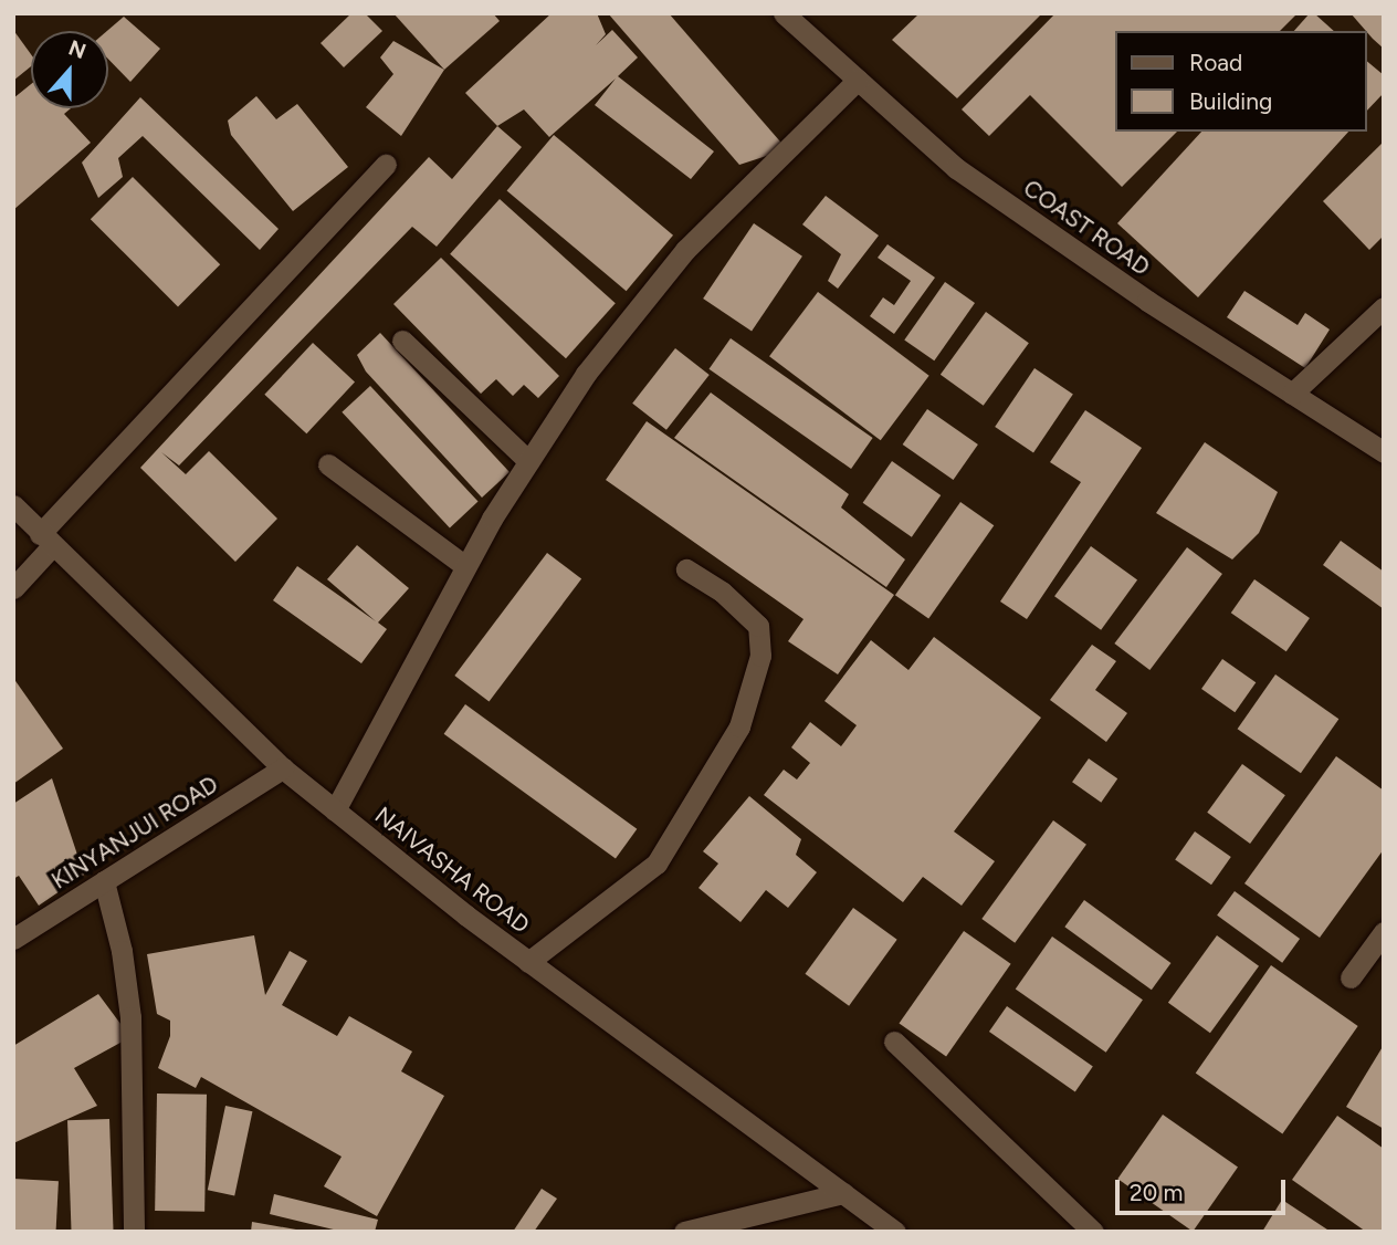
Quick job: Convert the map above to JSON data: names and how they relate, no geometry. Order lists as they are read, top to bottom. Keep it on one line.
{"streets":{"street":["COAST ROAD","KINYANJUI ROAD","NAIVASHA ROAD"]},"crossings":[["KINYANJUI ROAD","NAIVASHA ROAD"]],"legend":["Road","Building"],"scale_bar":"20 m","north":"top"}
